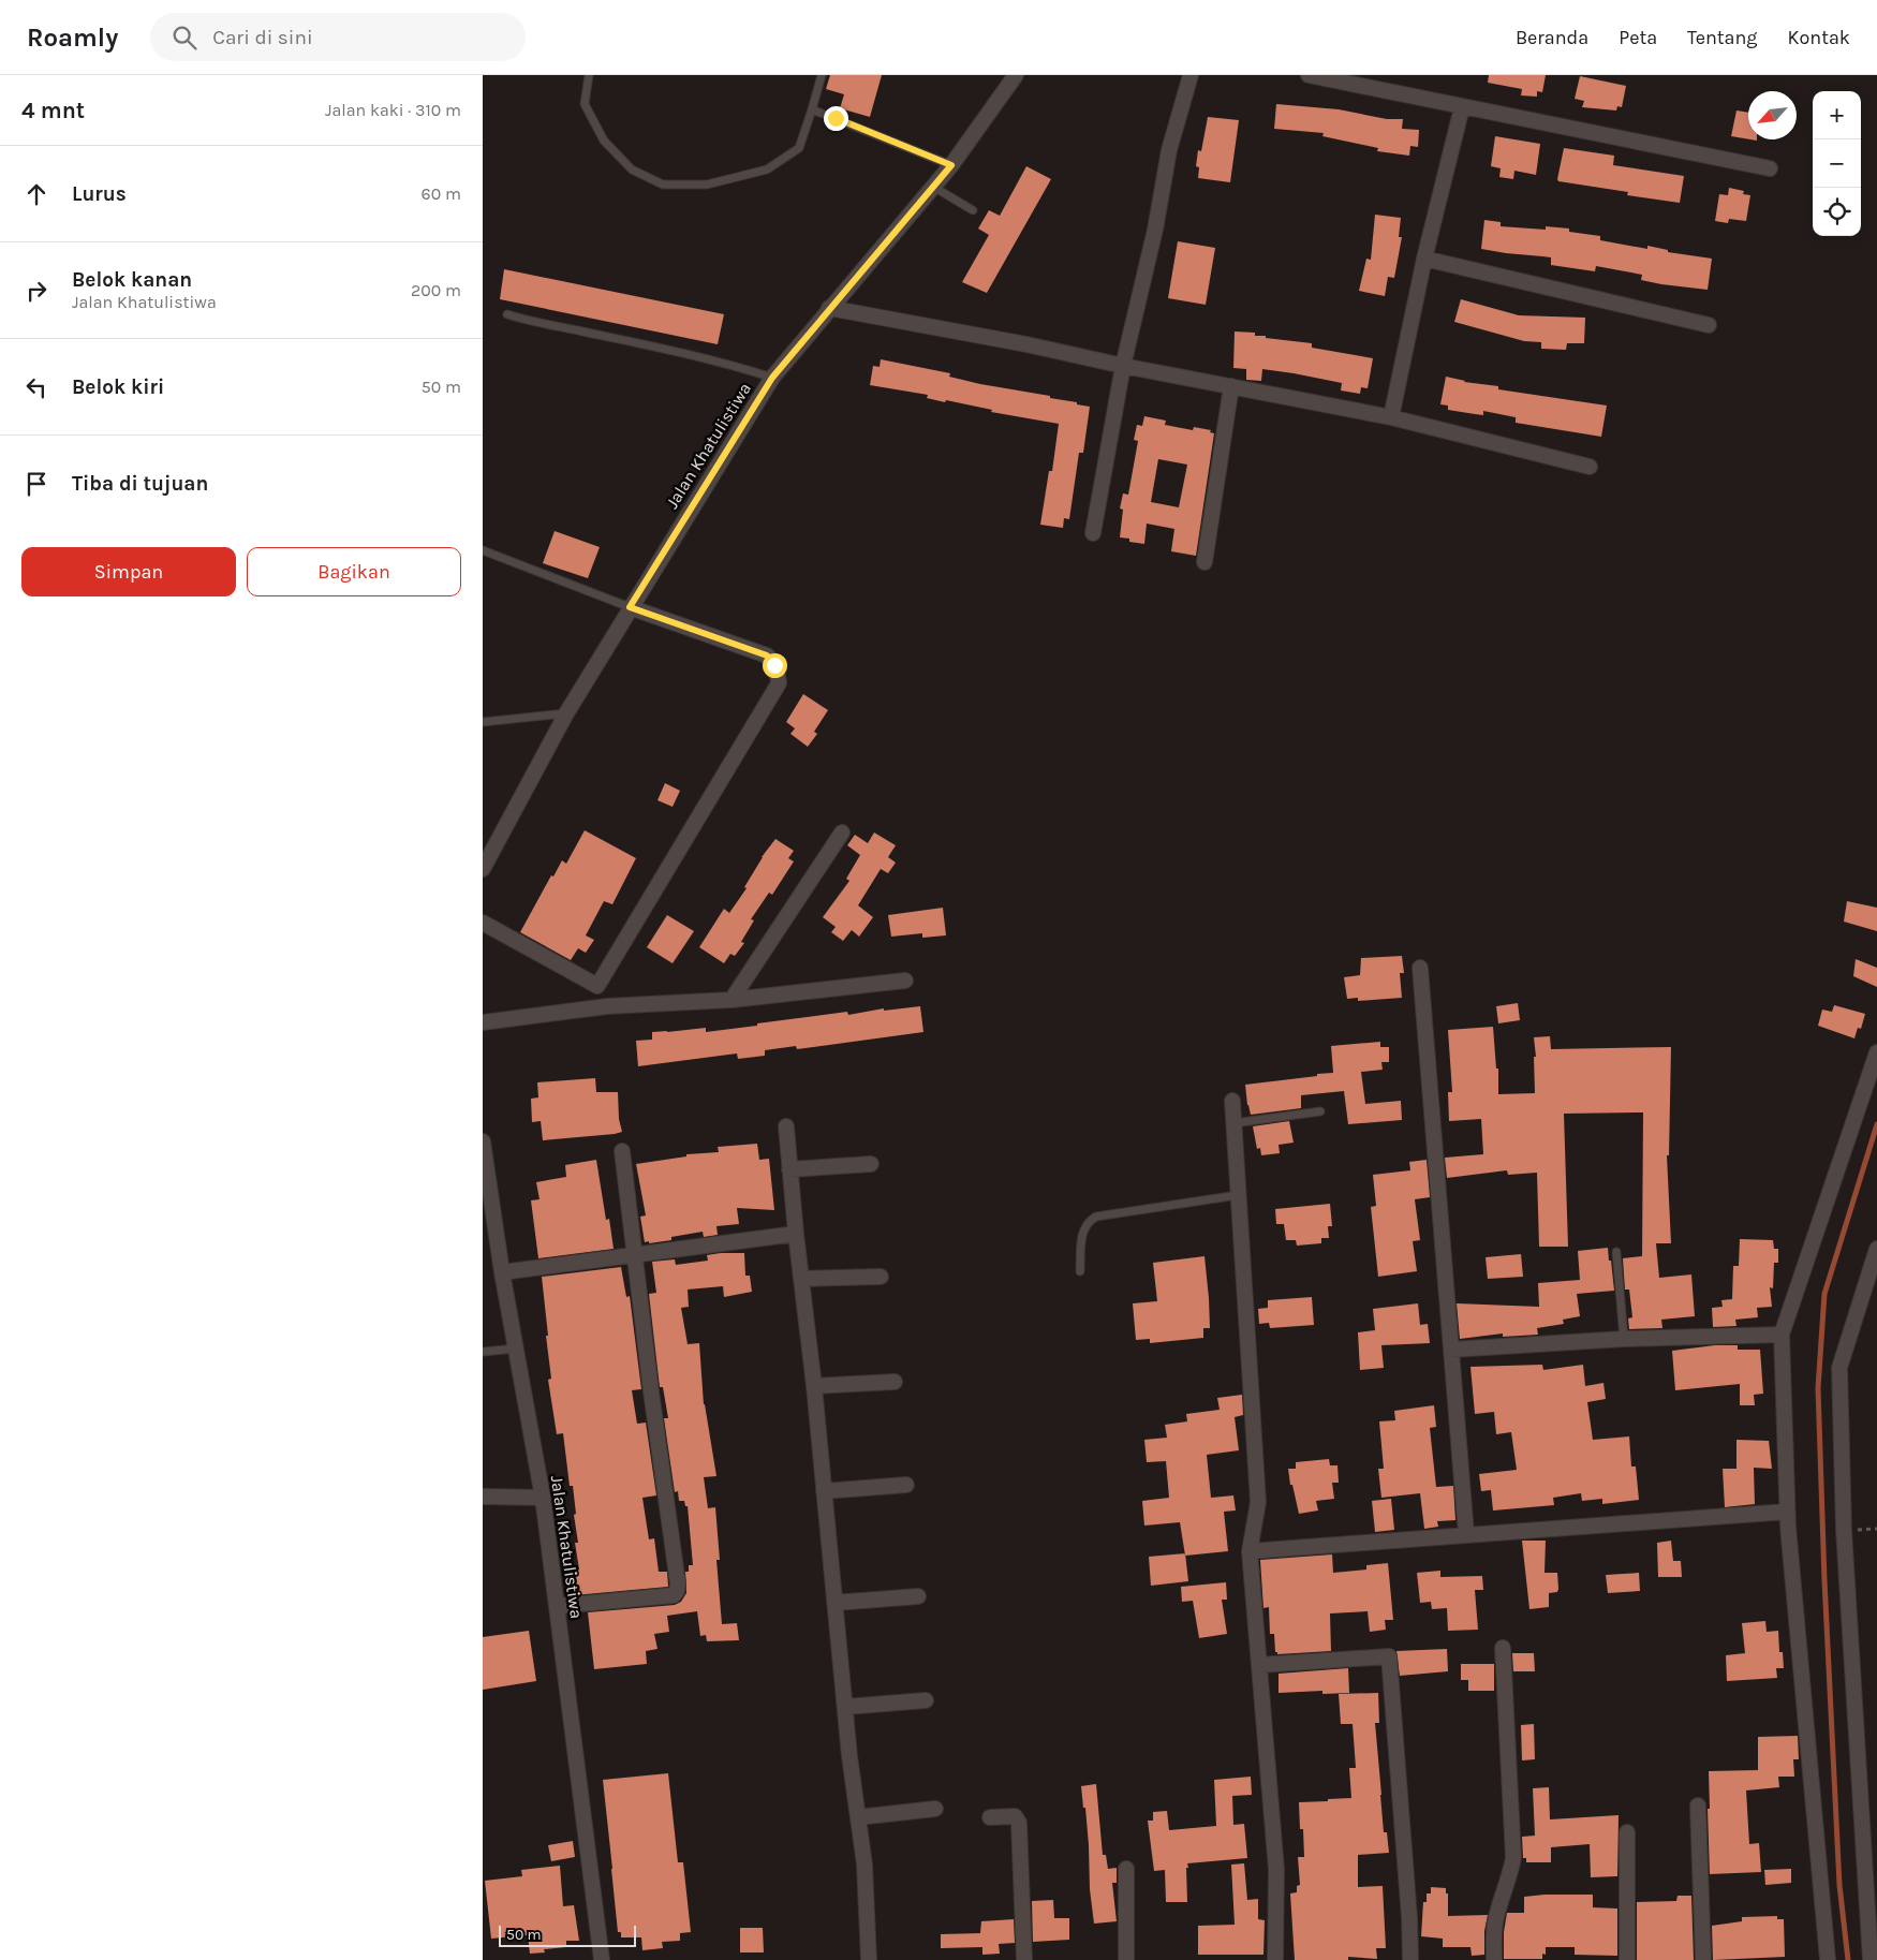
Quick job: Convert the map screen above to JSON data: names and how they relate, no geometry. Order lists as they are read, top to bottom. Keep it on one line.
{"streets":{"street":["Jalan Khatulistiwa"]},"scale_bar":"50 m","north":"bottom left","page":{"header":"Roamly","search":"Cari di sini","nav":["Beranda","Peta","Tentang","Kontak"],"heading":["4 mnt","Jalan kaki · 310 m"],"map_buttons":["+","−"],"list":[["Lurus","60 m"],["Belok kanan","Jalan Khatulistiwa","200 m"],["Belok kiri","50 m"],"Tiba di tujuan"],"buttons":["Simpan","Bagikan"],"scale":"50 m"}}
